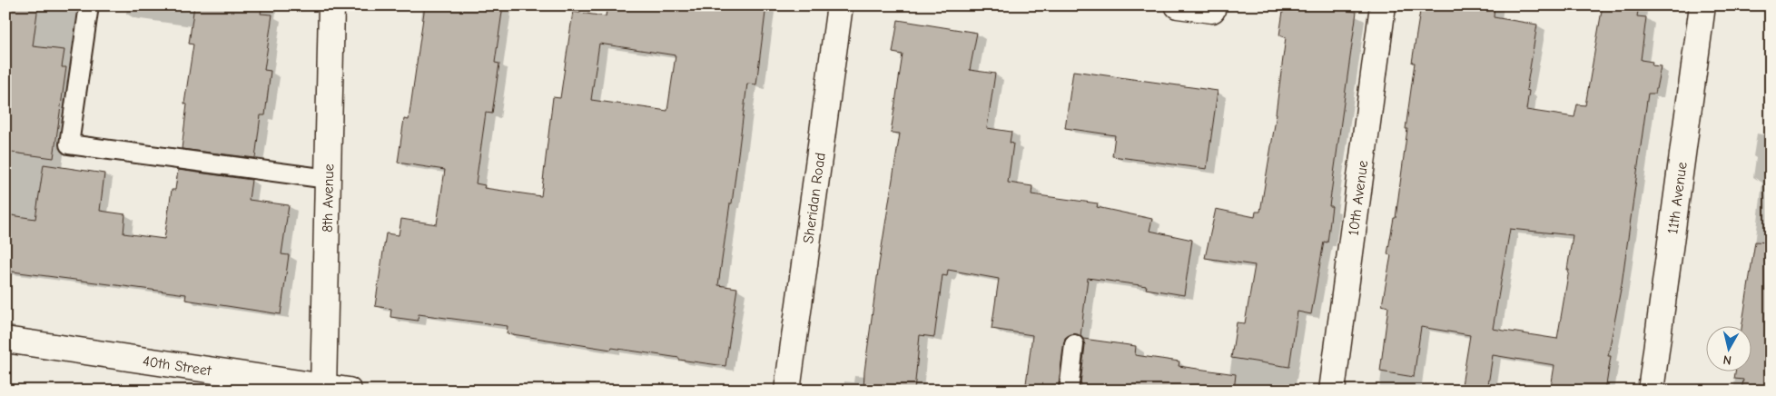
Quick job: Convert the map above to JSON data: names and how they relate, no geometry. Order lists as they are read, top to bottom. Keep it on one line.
{"streets":{"street":["8th Avenue","Sheridan Road","10th Avenue","11th Avenue","40th Street"]},"crossings":[["8th Avenue","40th Street"]],"north":"bottom"}
